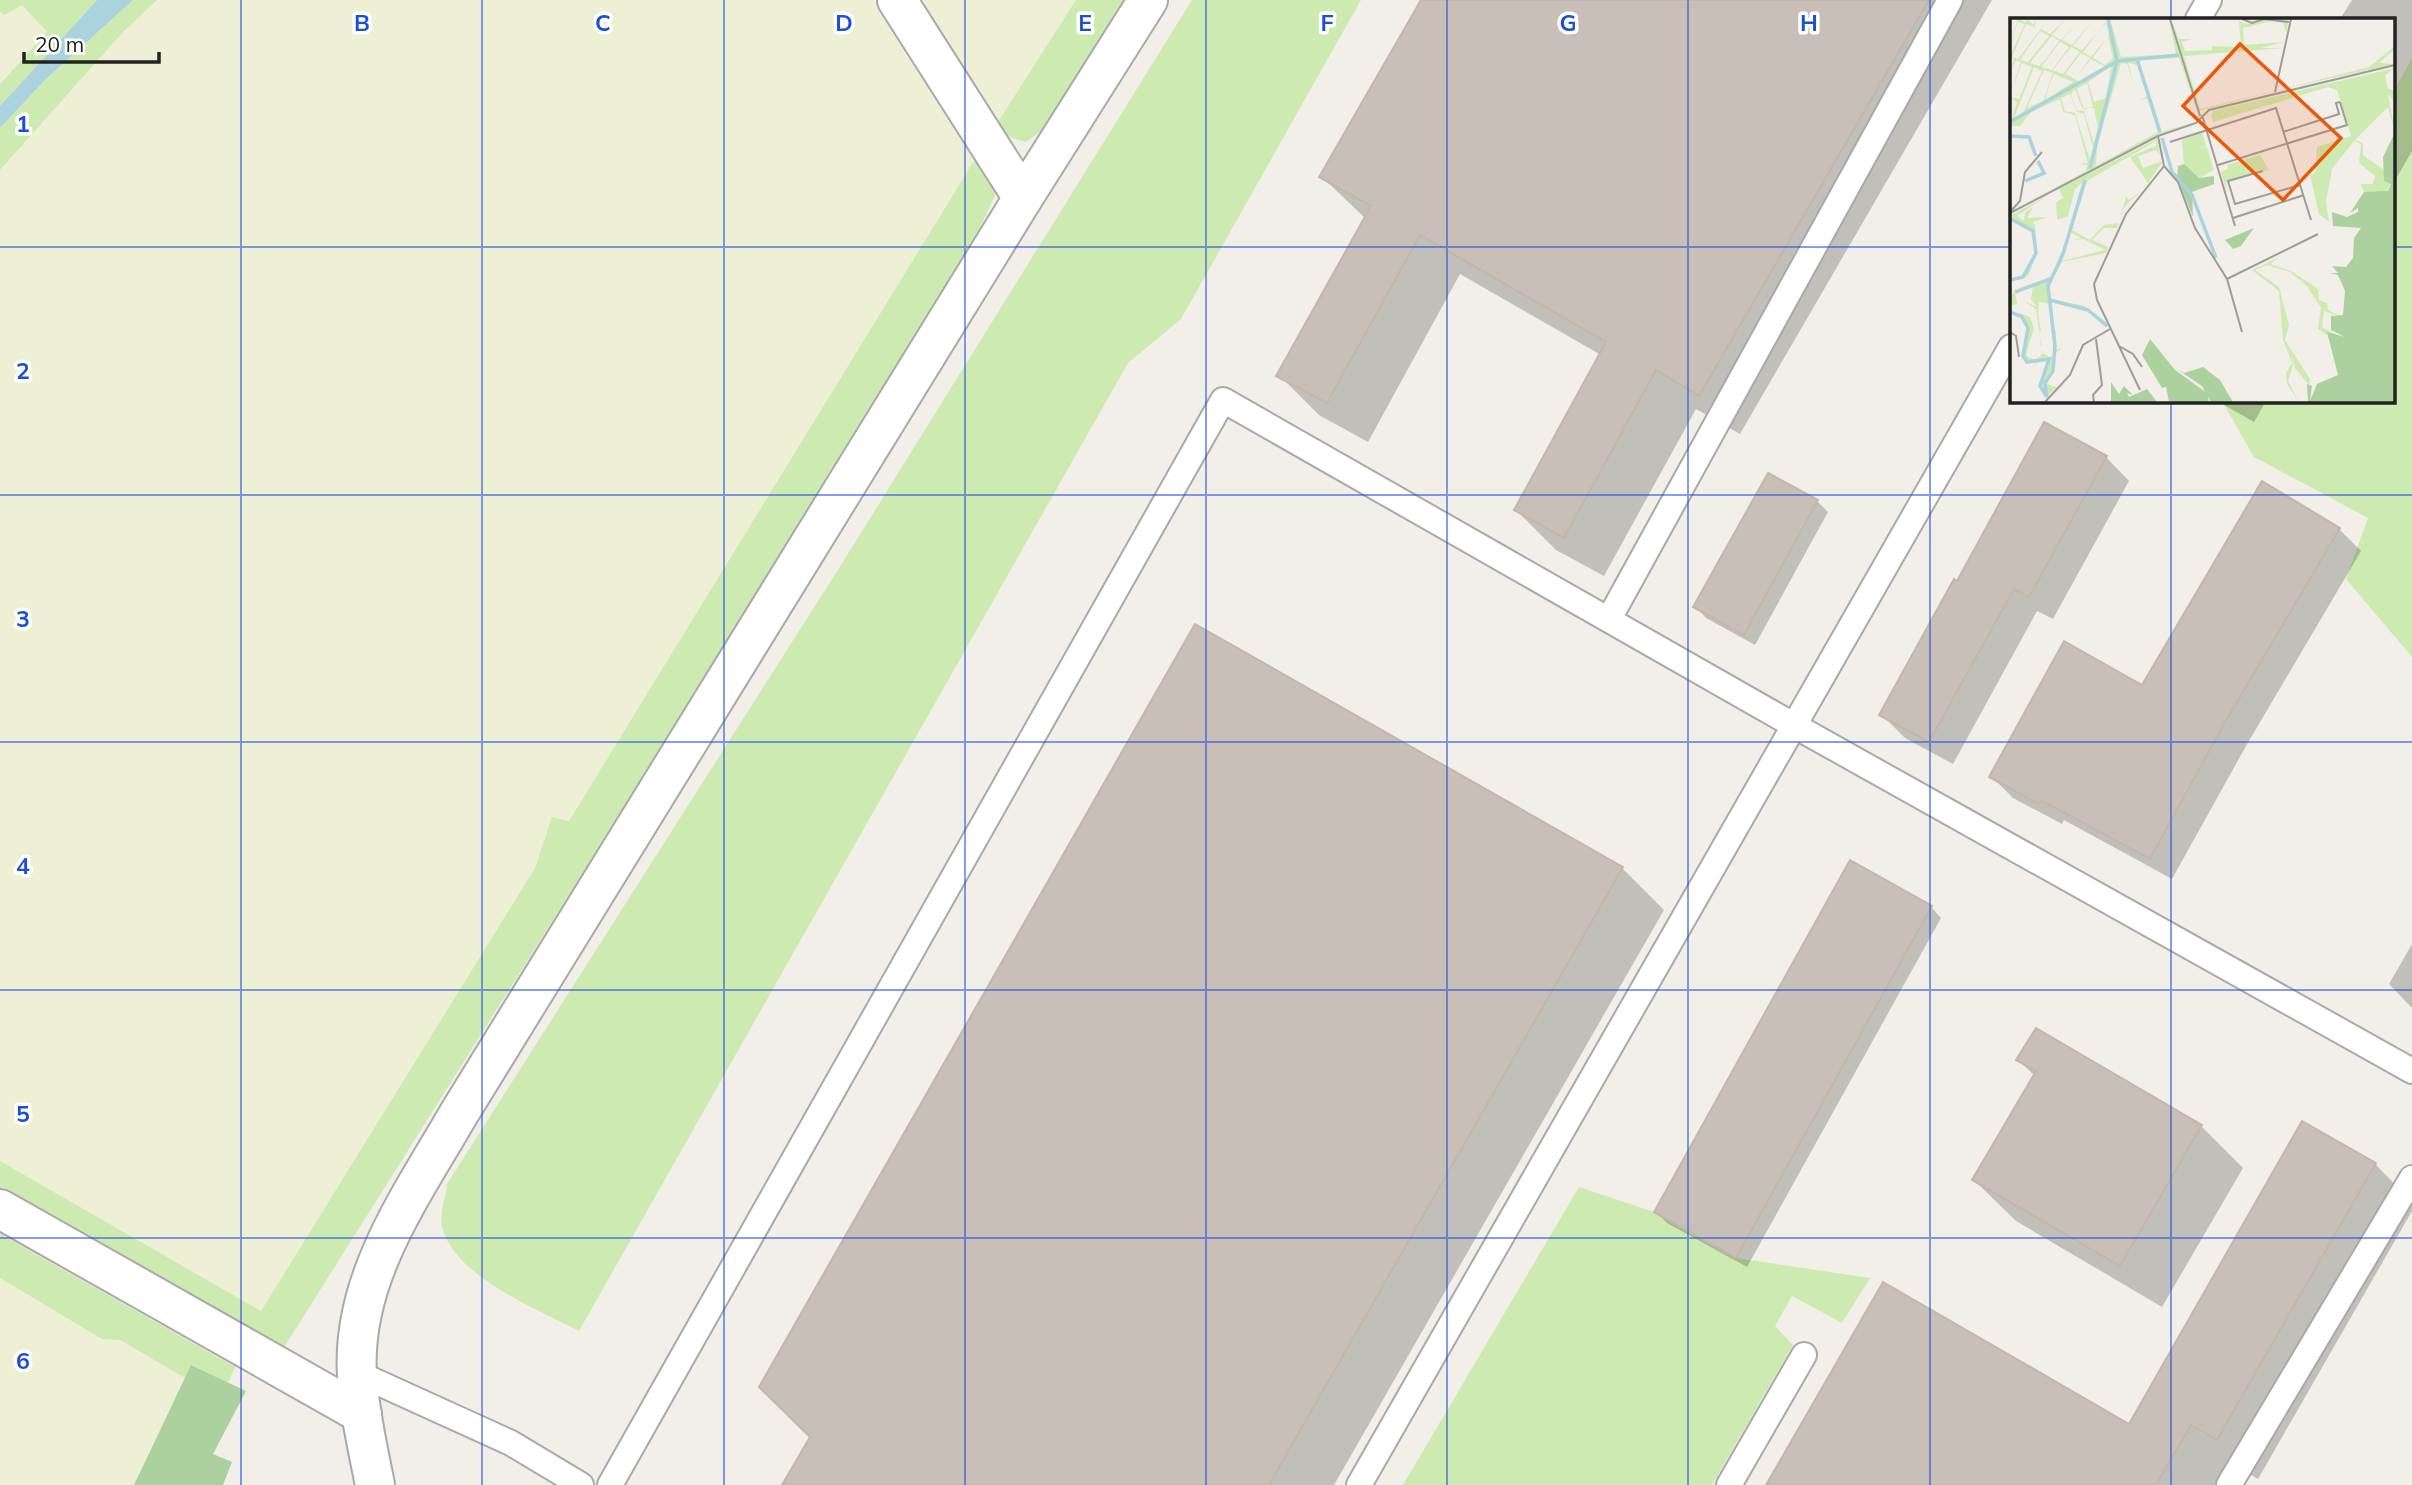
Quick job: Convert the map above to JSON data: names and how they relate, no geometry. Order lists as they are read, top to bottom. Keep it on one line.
{"scale_bar":"20 m","grid":{"columns":["B","C","D","E","F","G","H"],"rows":["1","2","3","4","5","6"]}}
